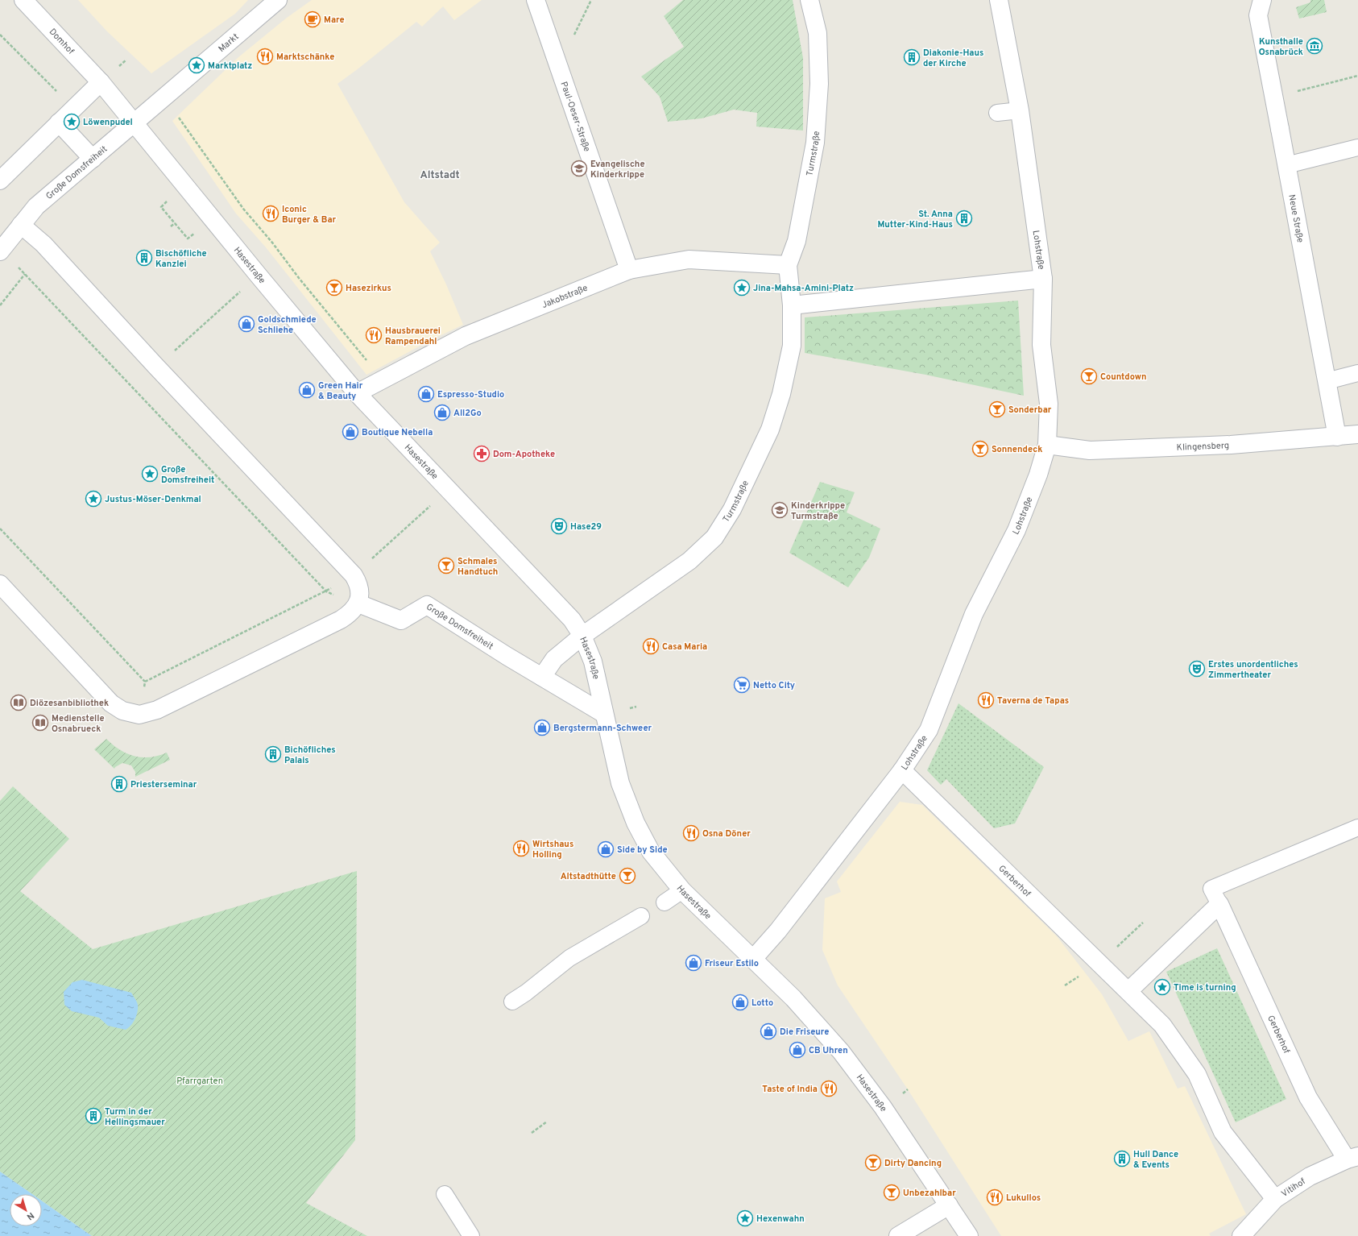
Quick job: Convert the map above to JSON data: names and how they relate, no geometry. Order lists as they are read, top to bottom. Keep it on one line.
{"streets":{"street":["Domhof","Markt","Paul-Oeser-Straße","Turmstraße","Große Domsfreiheit","Neue Straße","Lohstraße","Hasestraße","Jakobstraße","Klingensberg","Gerberhof","Vitihof"]},"crossings":[["Domhof","Markt"],["Domhof","Große Domsfreiheit"],["Domhof","Hasestraße"],["Markt","Große Domsfreiheit"],["Markt","Hasestraße"],["Paul-Oeser-Straße","Jakobstraße"],["Turmstraße","Hasestraße"],["Turmstraße","Jakobstraße"],["Große Domsfreiheit","Hasestraße"],["Neue Straße","Klingensberg"],["Lohstraße","Hasestraße"],["Lohstraße","Klingensberg"],["Lohstraße","Gerberhof"],["Hasestraße","Jakobstraße"],["Gerberhof","Vitihof"]],"districts":["Altstadt"],"parks":["Pfarrgarten"],"places":{"cafe":["Mare"],"museum":["Kunsthalle Osnabrück"],"restaurant":["Marktschänke","Iconic Burger & Bar","Hausbrauerei Rampendahl","Casa Maria","Taverna de Tapas","Osna Döner","Wirtshaus Holling","Taste of India","Lukullos"],"building":["Diakonie-Haus der Kirche","St. Anna Mutter-Kind-Haus","Bischöfliche Kanzlei","Bichöfliches Palais","Priesterseminar","Turm in der Hellingsmauer","Hull Dance & Events"],"place":["Marktplatz","Löwenpudel","Jina-Mahsa-Amini-Platz","Große Domsfreiheit","Justus-Möser-Denkmal","Time is turning","Hexenwahn"],"school or university":["Evangelische Kinderkrippe","Kinderkrippe Turmstraße"],"bar":["Hasezirkus","Countdown","Sonderbar","Sonnendeck","Schmales Handtuch","Altstadthütte","Dirty Dancing","Unbezahlbar"],"shop":["Goldschmiede Schliehe","Green Hair & Beauty","Espresso-Studio","All2Go","Boutique Nebella","Bergstermann-Schweer","Side by Side","Friseur Estilo","Lotto","Die Friseure","CB Uhren"],"pharmacy":["Dom-Apotheke"],"theatre":["Hase29","Erstes unordentliches Zimmertheater"],"supermarket":["Netto City"],"library":["Diözesanbibliothek","Medienstelle Osnabrueck"]},"north":"bottom right"}
